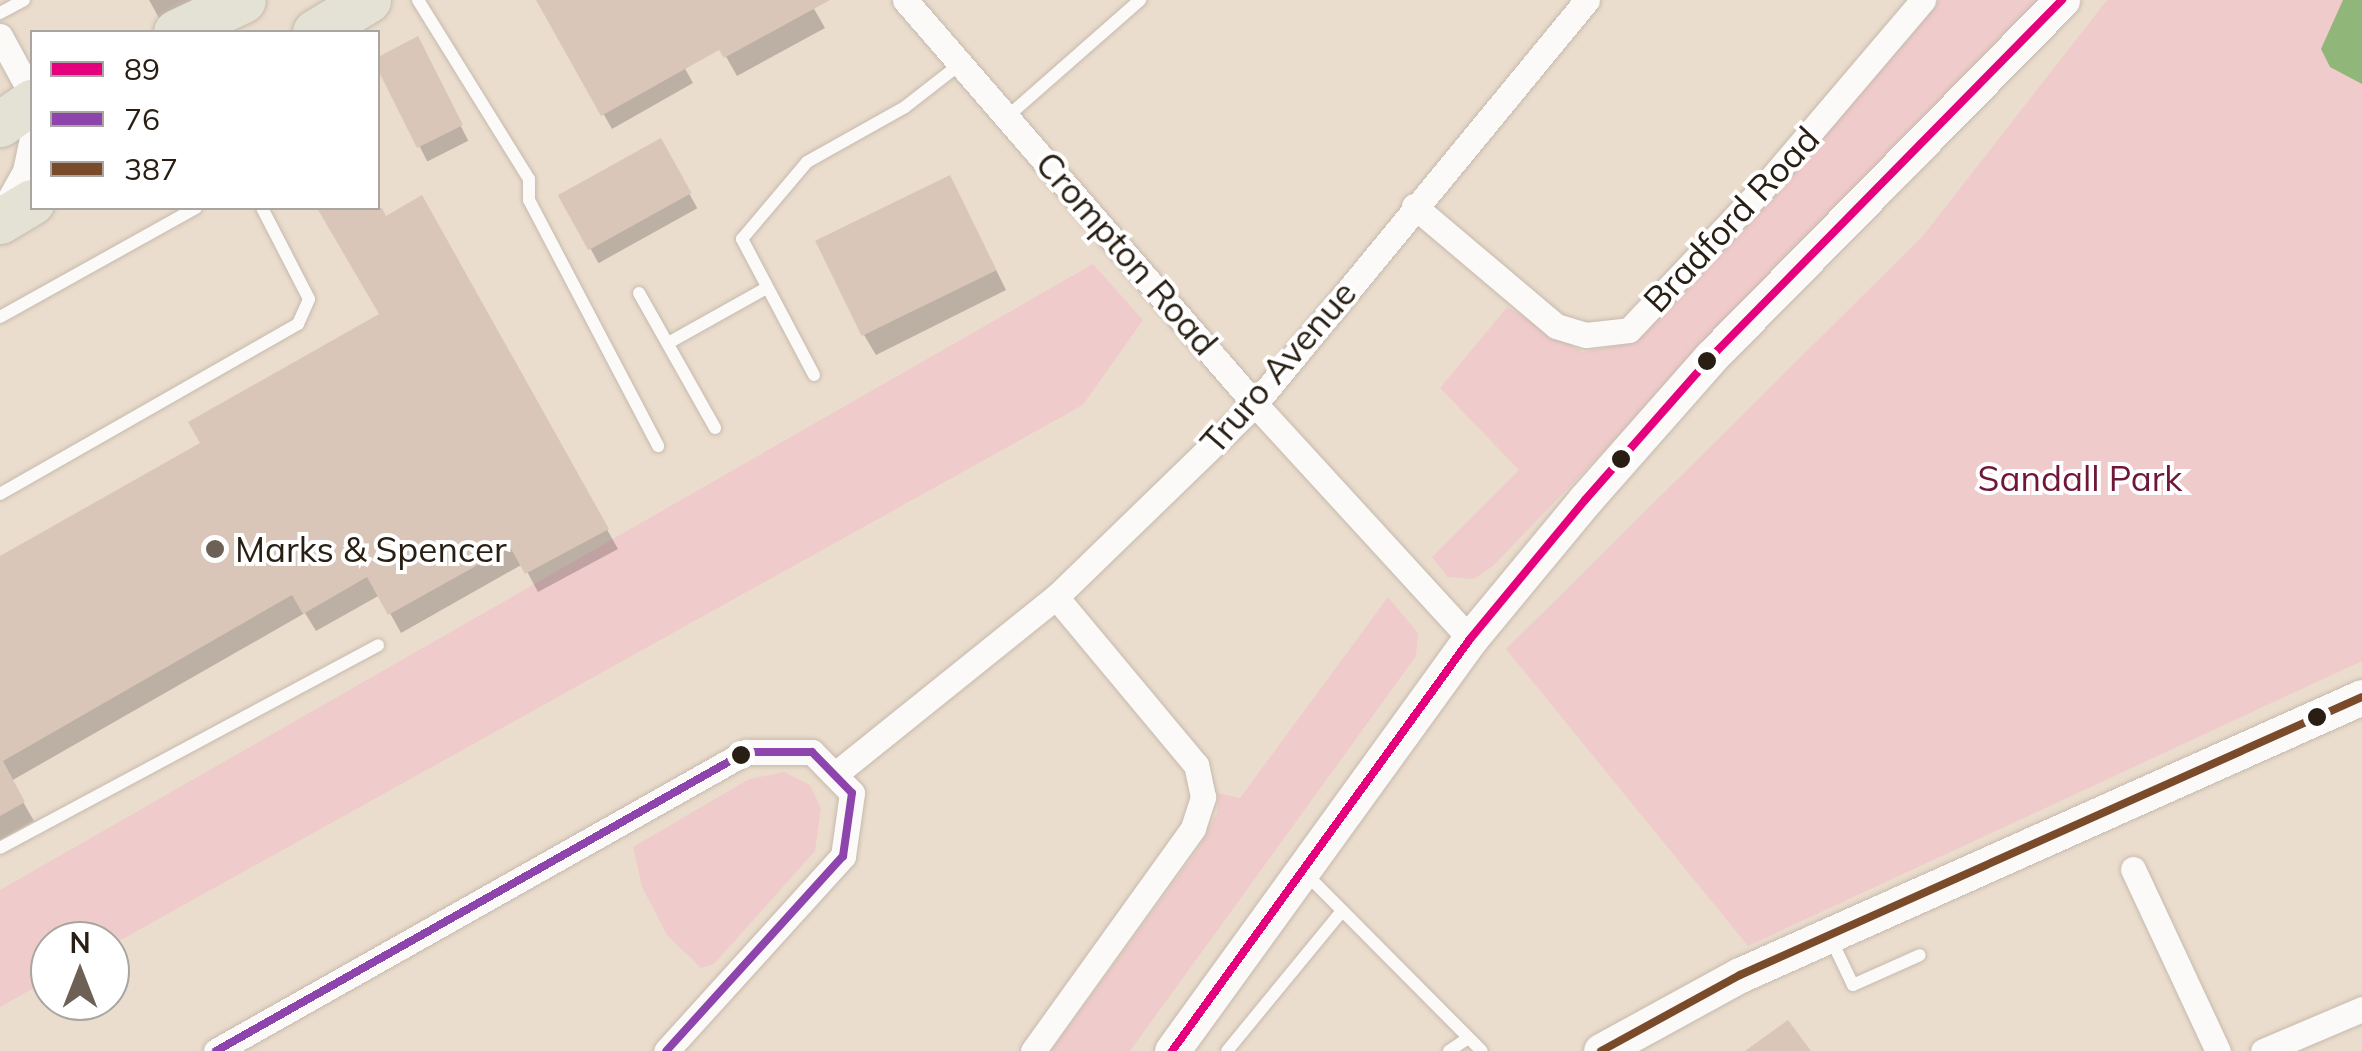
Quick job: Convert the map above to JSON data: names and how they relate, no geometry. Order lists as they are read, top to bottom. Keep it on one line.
{"streets":{"street":["Bradford Road","Crompton Road","Truro Avenue"]},"crossings":[["Bradford Road","Truro Avenue"],["Crompton Road","Truro Avenue"]],"parks":["Sandall Park"],"places":["Marks & Spencer"],"lines":["transit line 89","transit line 387","transit line 76"],"legend":["89","76","387"],"north":"top"}
